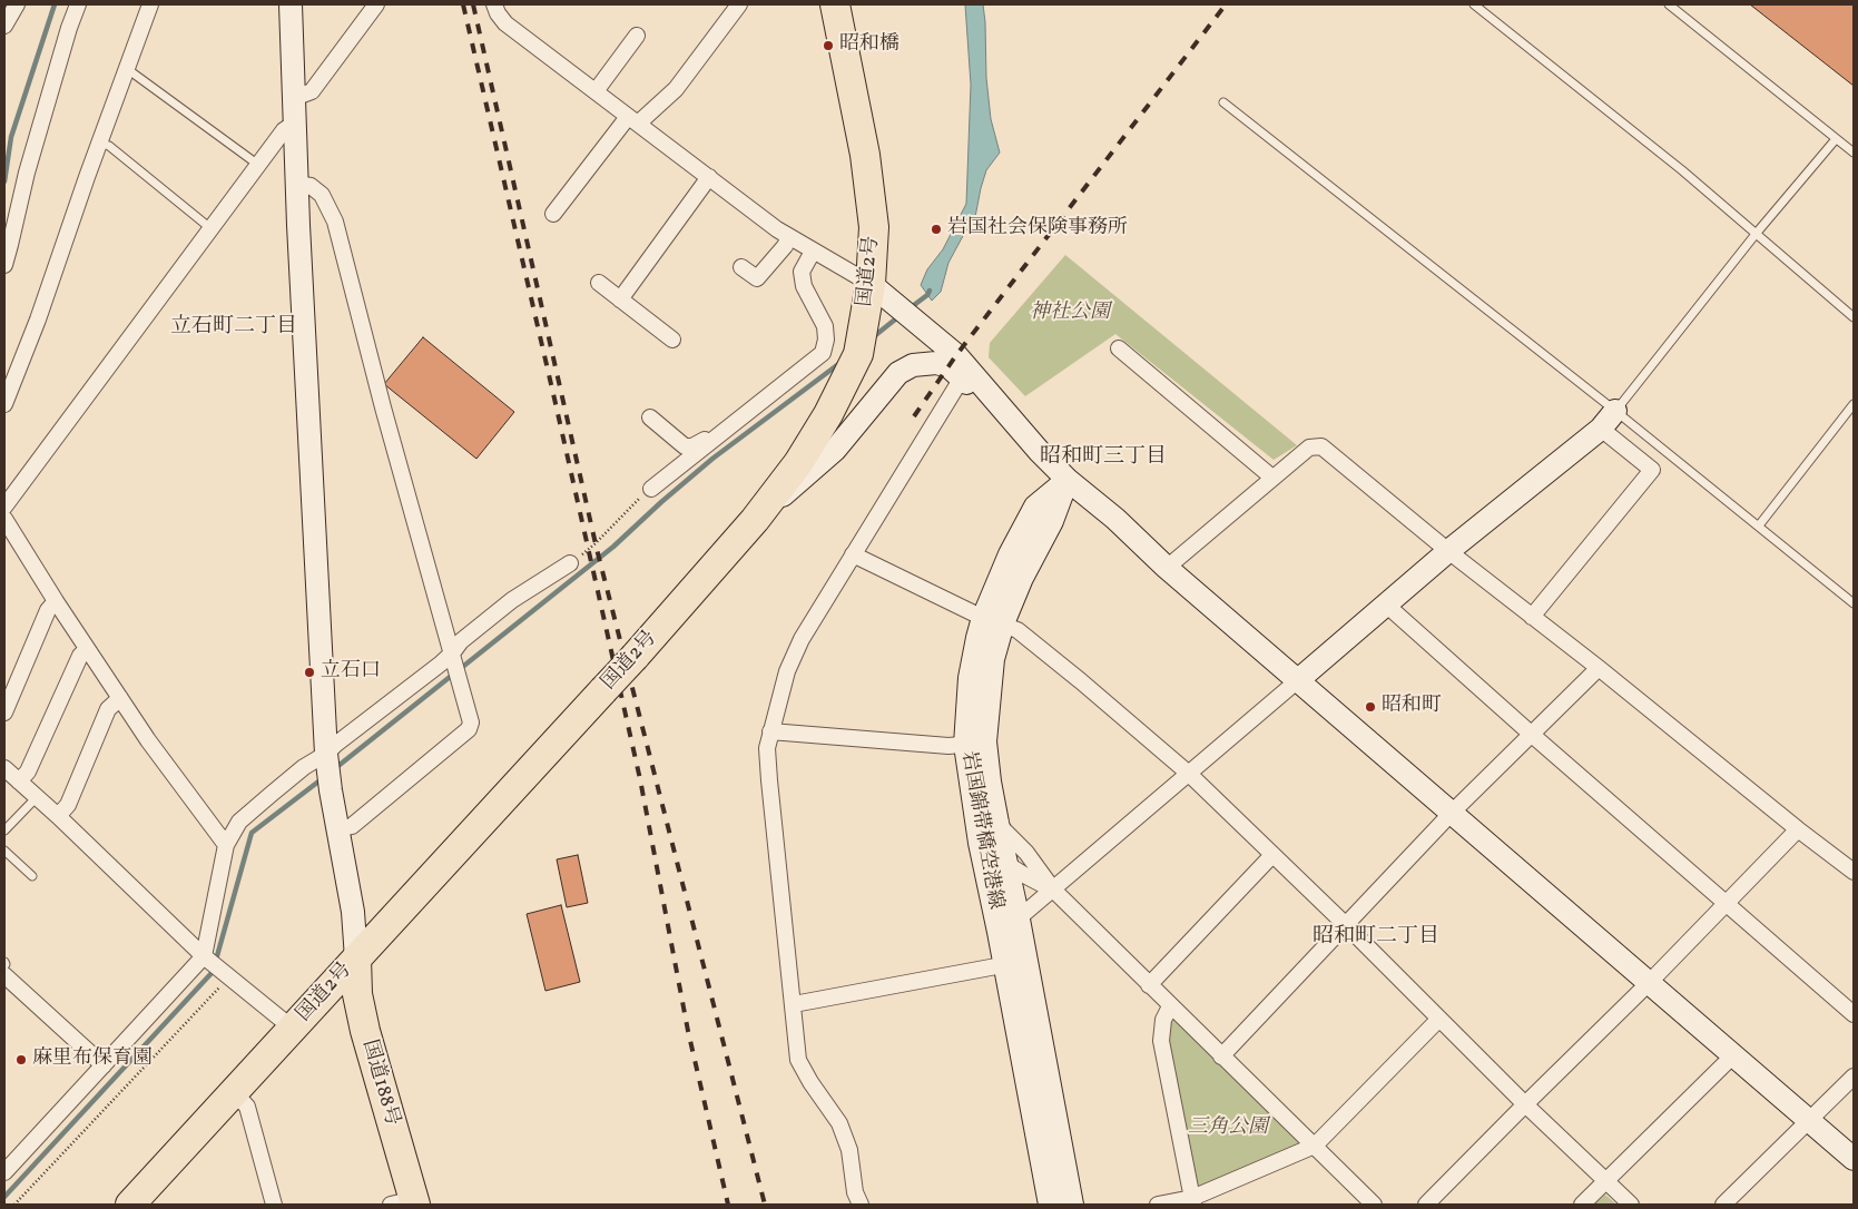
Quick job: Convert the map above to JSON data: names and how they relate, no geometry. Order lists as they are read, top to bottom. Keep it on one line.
{"streets":{"highway":["国道2号","国道188号"],"street":["岩国錦帯橋空港線"]},"crossings":[["国道2号","国道188号"]],"districts":["立石町二丁目","昭和町三丁目","昭和町二丁目"],"parks":["神社公園","三角公園"],"places":["昭和橋","岩国社会保険事務所","立石口","昭和町","麻里布保育園"]}
